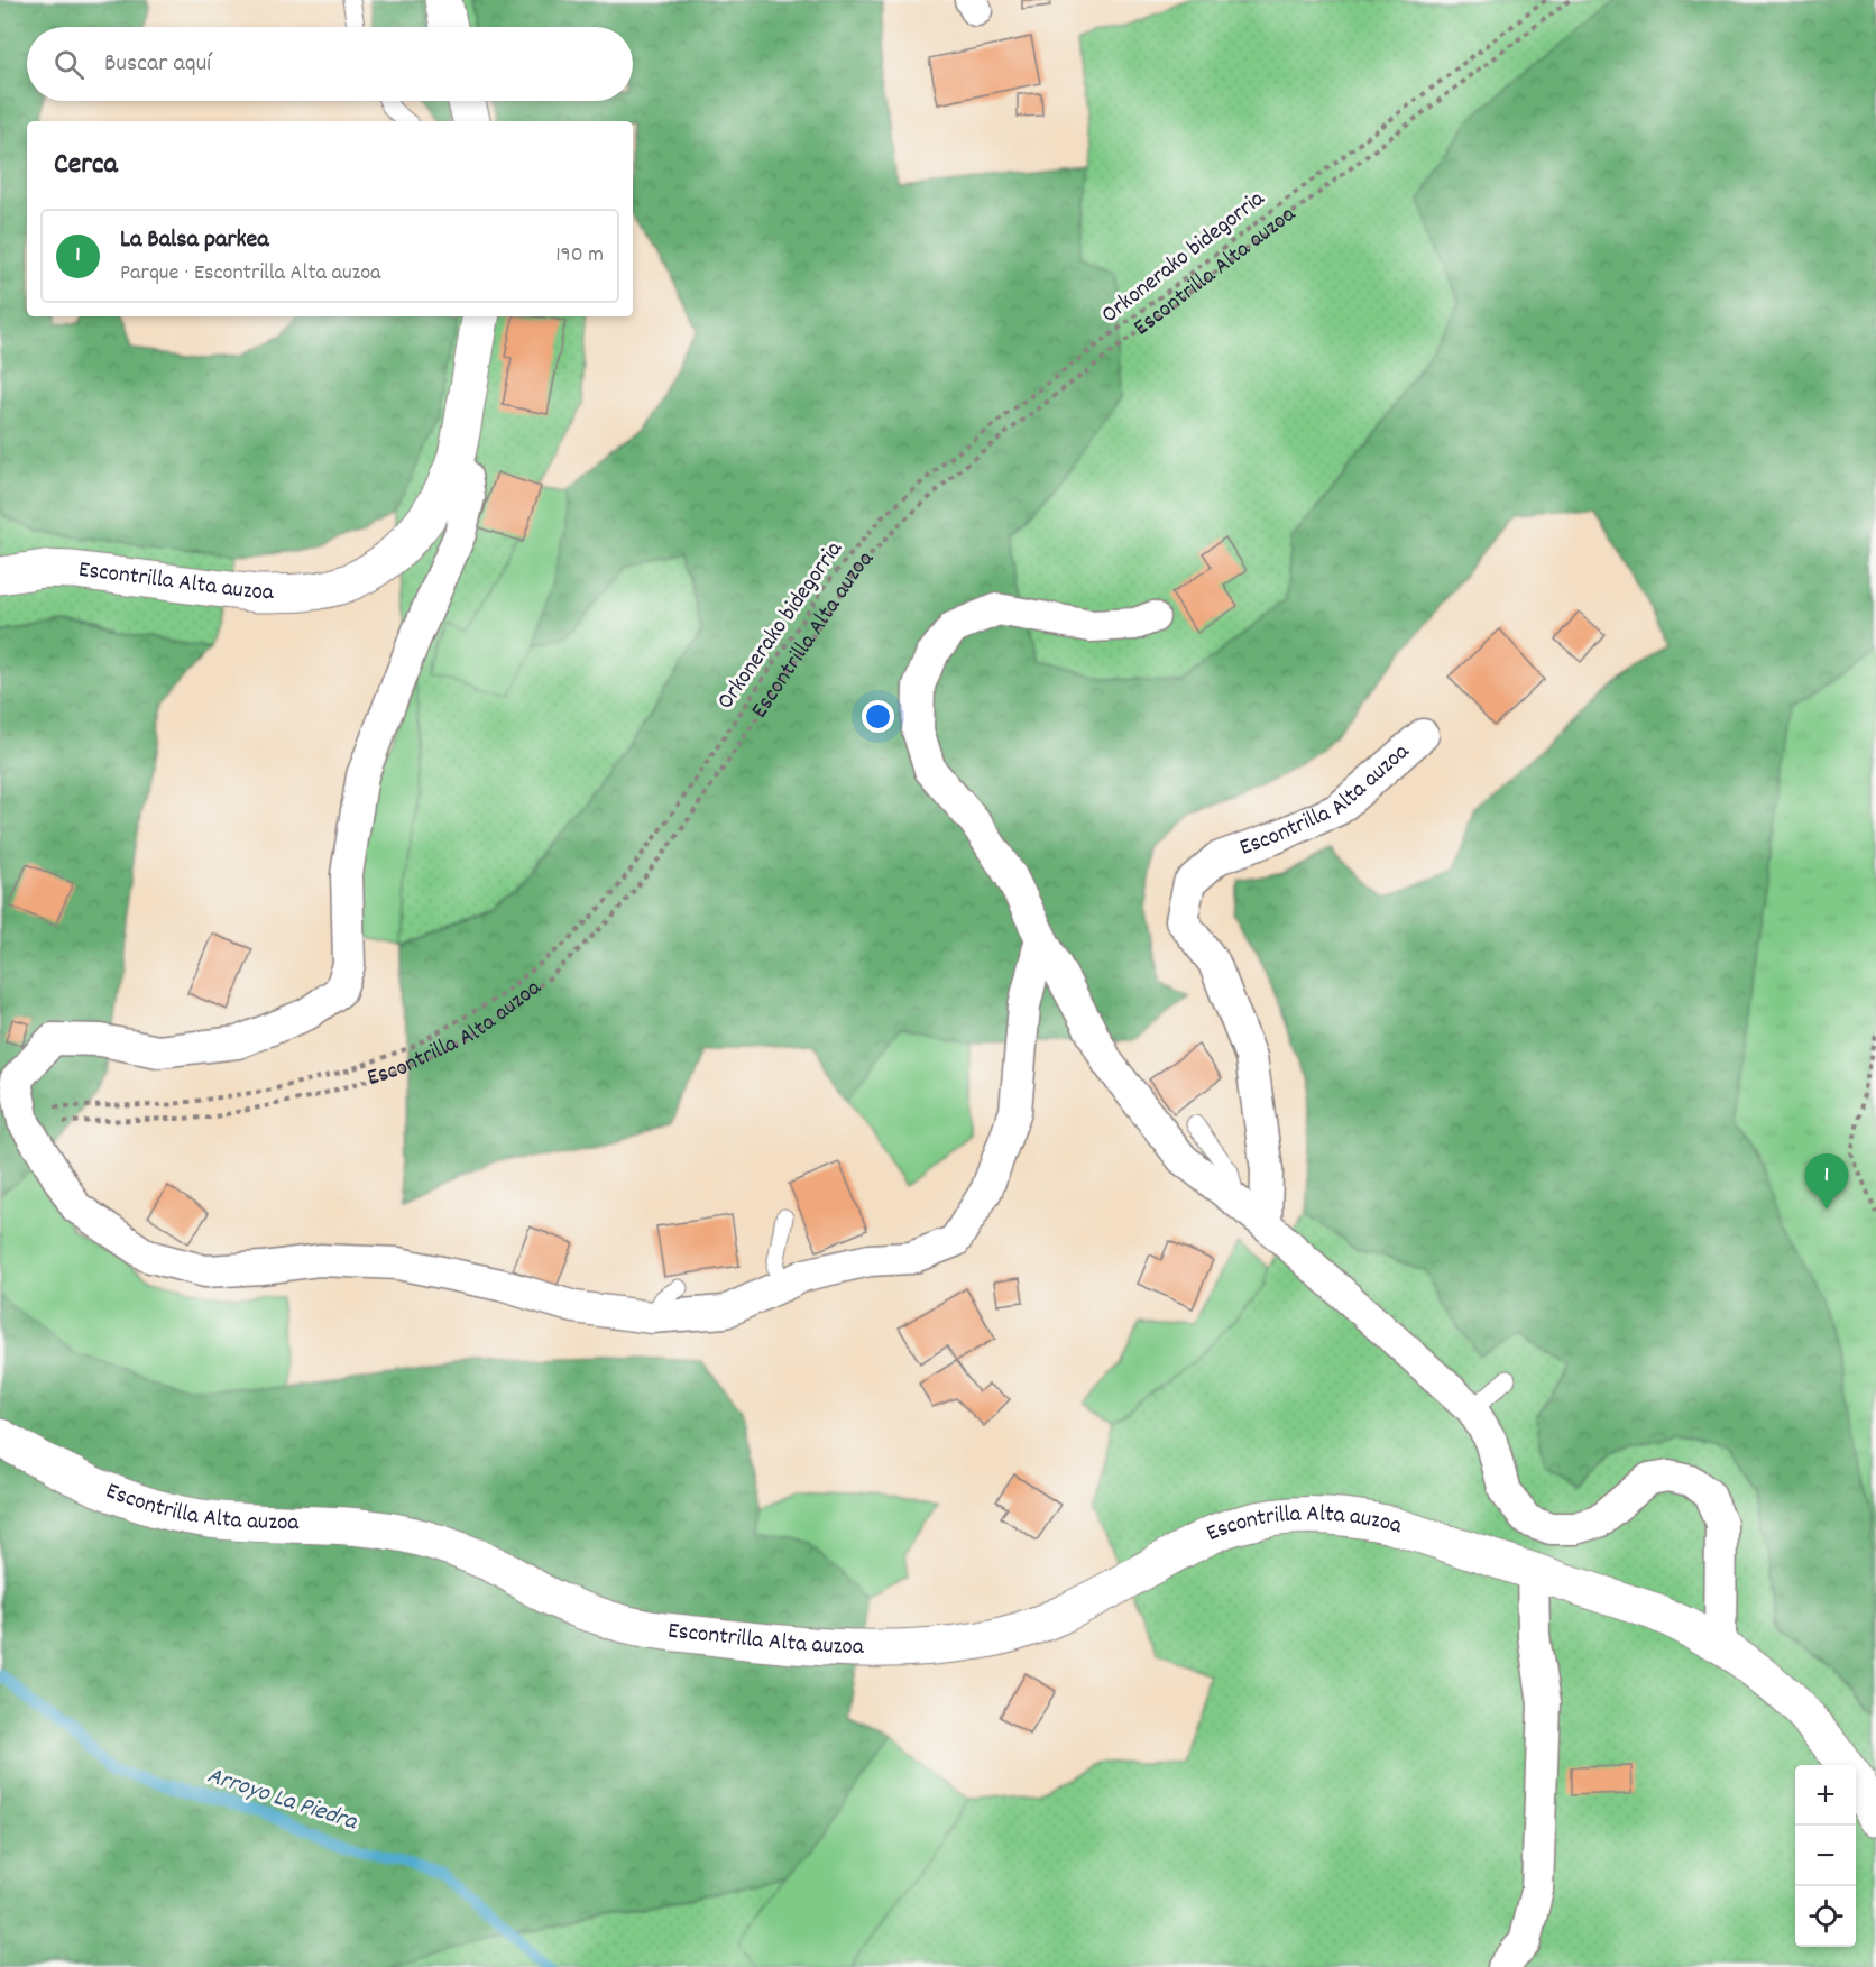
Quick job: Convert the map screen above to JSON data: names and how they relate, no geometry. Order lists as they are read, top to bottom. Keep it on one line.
{"streets":{"street":["Escontrilla Alta auzoa"],"path":["Orkonerako bidegorria"]},"crossings":[["Orkonerako bidegorria","Escontrilla Alta auzoa"]],"water":["Arroyo La Piedra"],"page":{"search":"Buscar aquí","heading":"Cerca","list":[{"mark":"1","name":"La Balsa parkea","note":"Parque · Escontrilla Alta auzoa","value":"190 m"}],"pins":"1","map_buttons":["+","−"]}}
